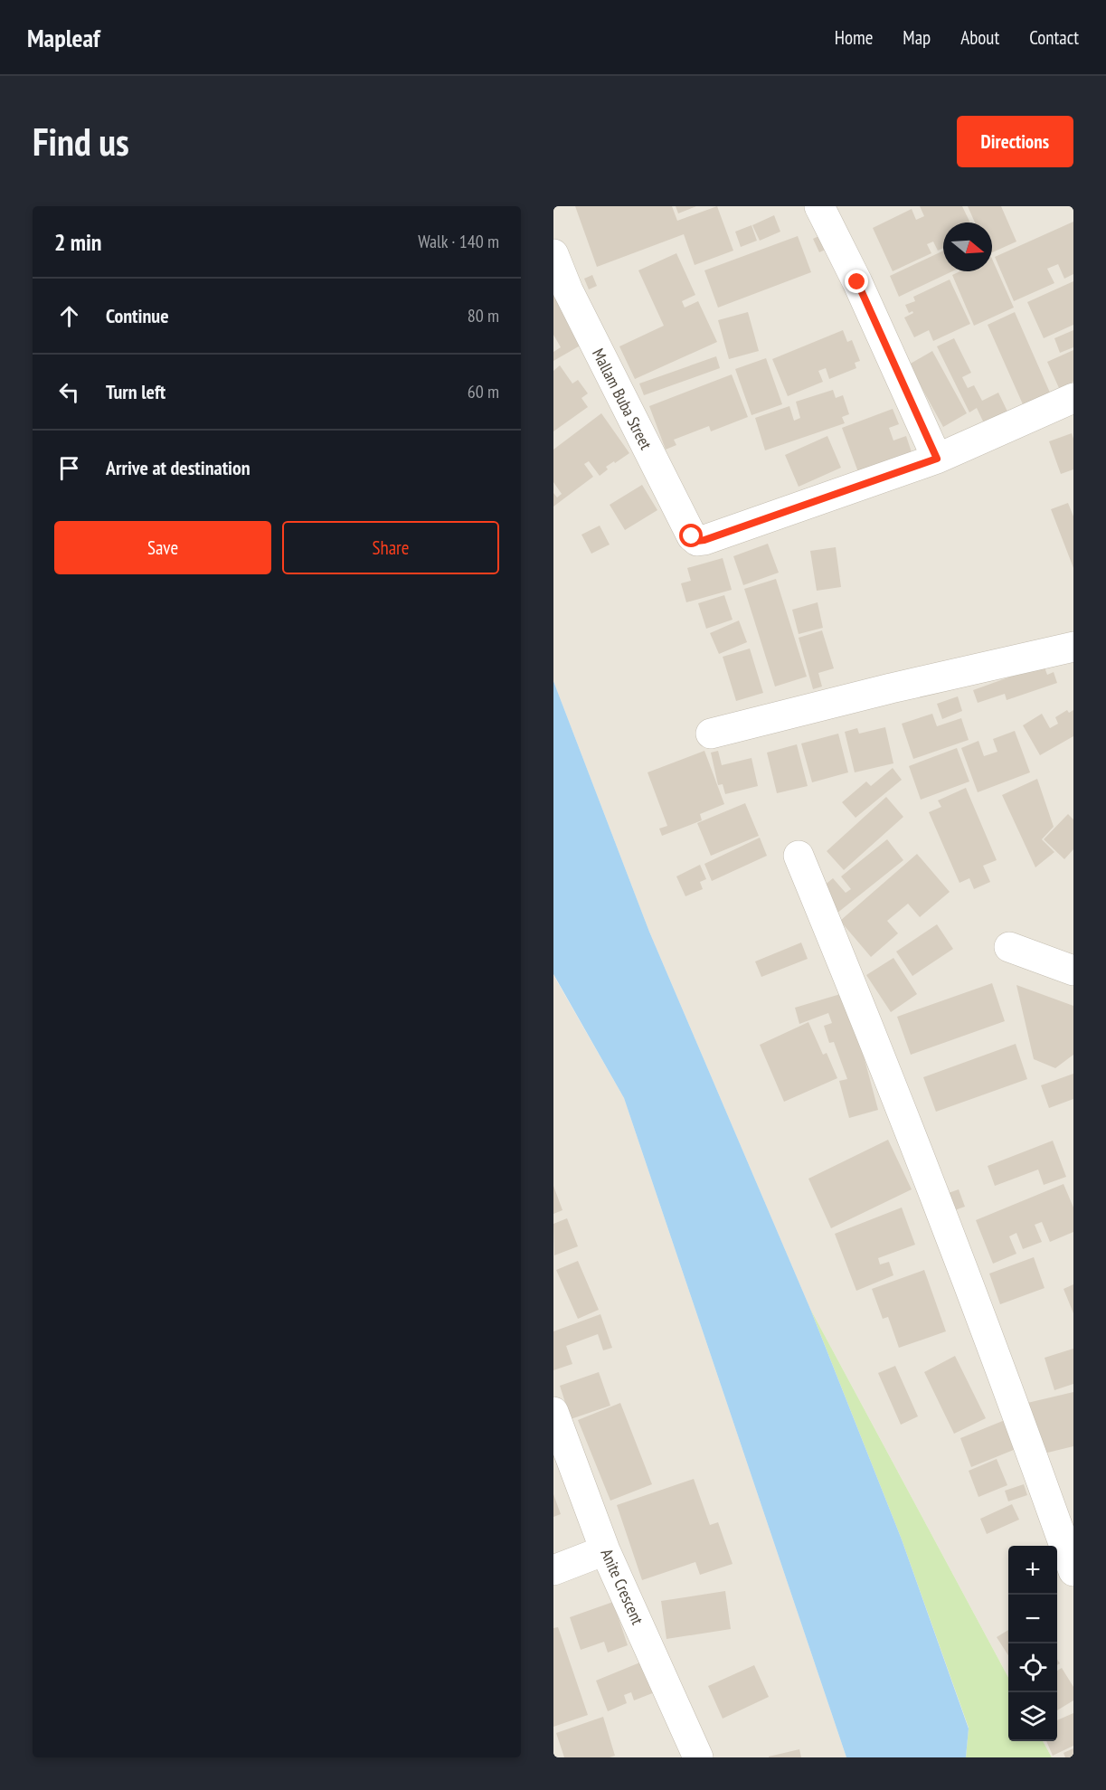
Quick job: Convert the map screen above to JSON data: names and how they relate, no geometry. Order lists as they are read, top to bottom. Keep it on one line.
{"streets":{"street":["Mallam Buba Street","Anite Crescent"]},"north":"right","page":{"header":"Mapleaf","nav":["Home","Map","About","Contact"],"buttons":["Directions",["Save","Share"]],"title":"Find us","heading":["2 min","Walk · 140 m"],"list":[["Continue","80 m"],["Turn left","60 m"],"Arrive at destination"],"map_buttons":["+","−"]}}
